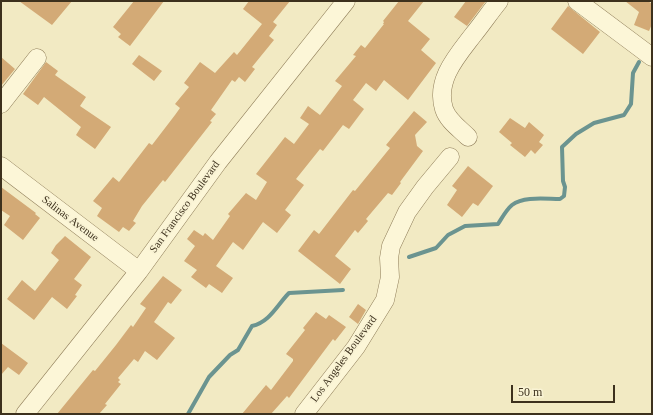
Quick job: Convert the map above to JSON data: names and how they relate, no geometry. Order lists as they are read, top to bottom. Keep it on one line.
{"streets":{"street":["San Francisco Boulevard","Salinas Avenue","Los Angeles Boulevard"]},"crossings":[["San Francisco Boulevard","Salinas Avenue"]],"scale_bar":"50 m"}
